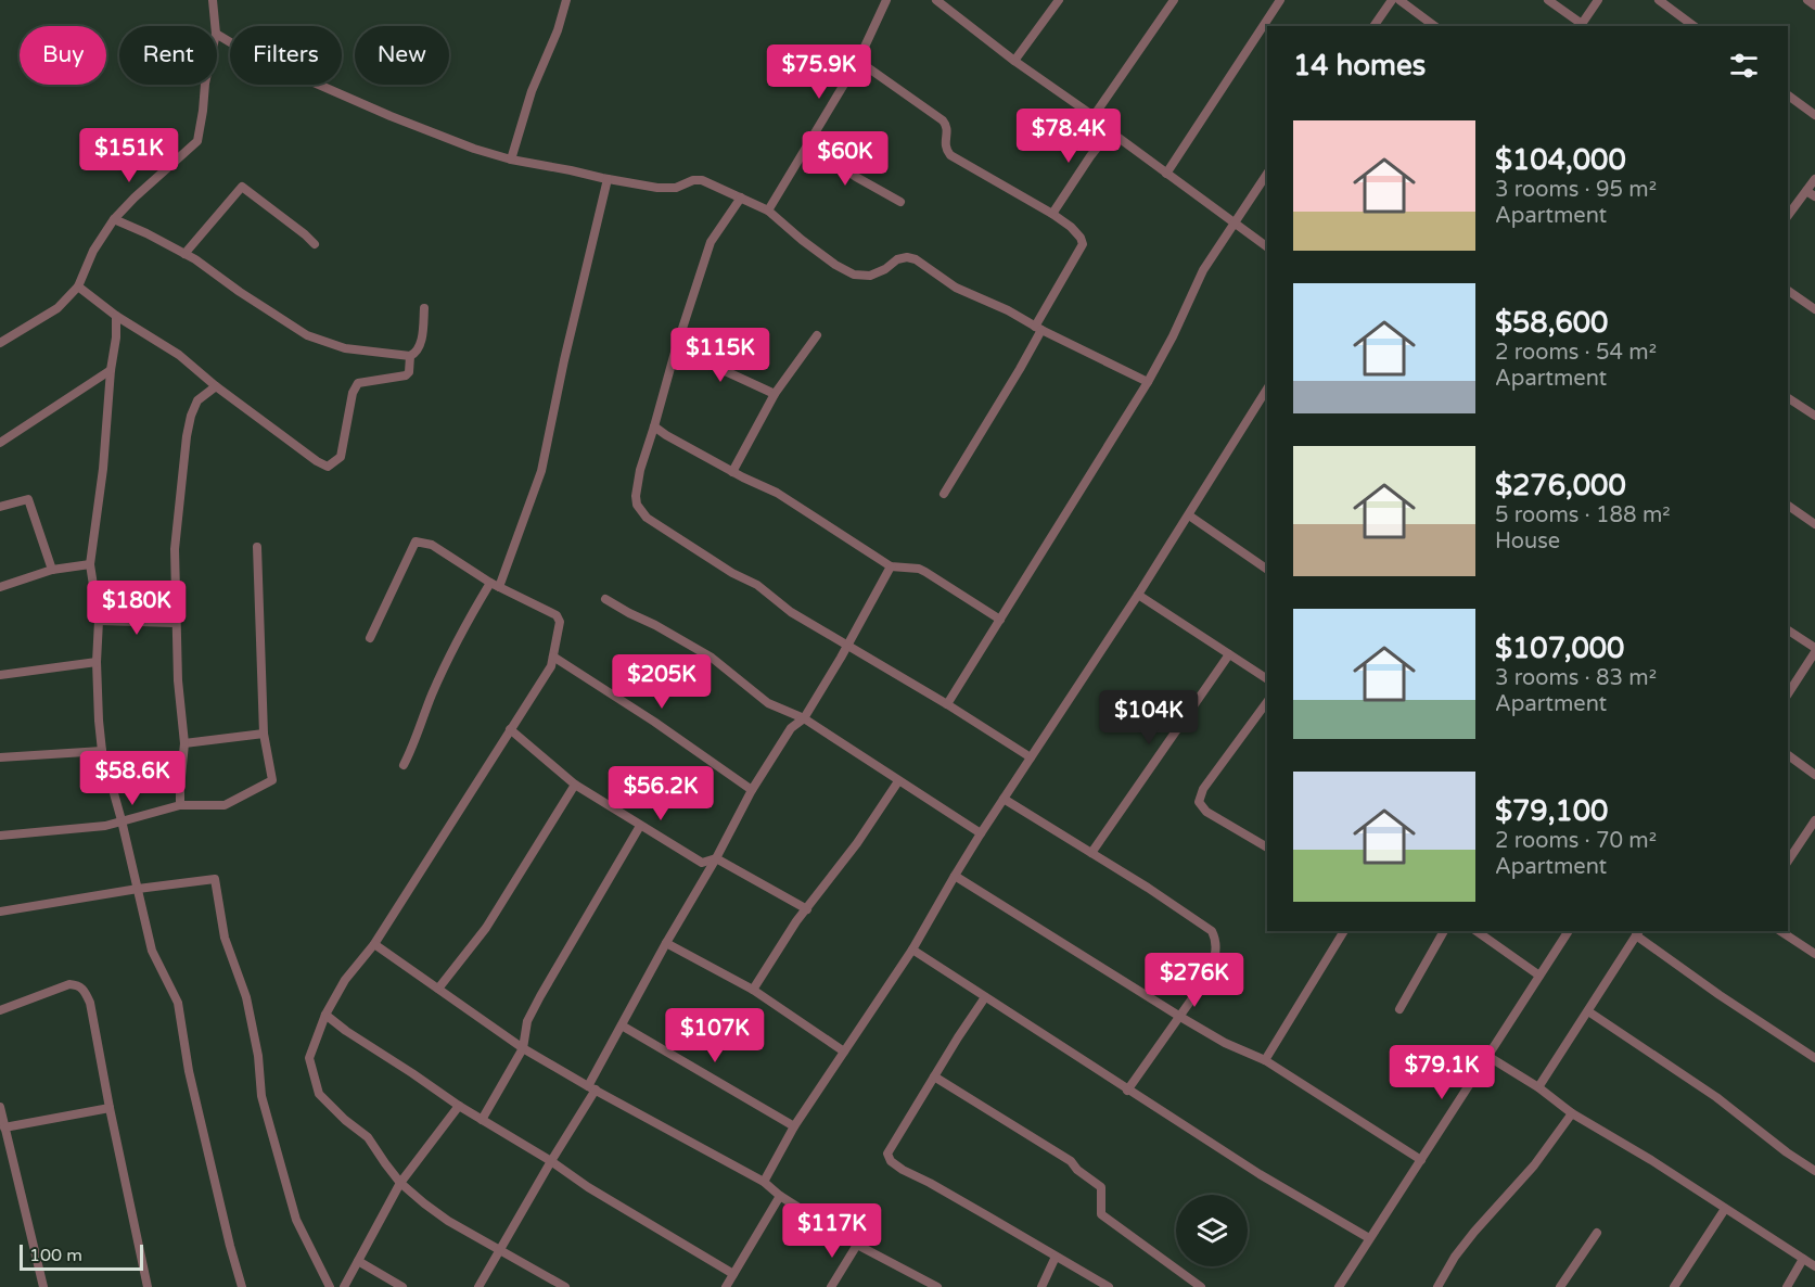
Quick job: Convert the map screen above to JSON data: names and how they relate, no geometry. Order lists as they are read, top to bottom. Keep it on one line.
{"scale_bar":"100 m","page":{"chip":["Buy","Rent","Filters","New"],"heading":"14 homes","price":["$75.9K","$78.4K","$151K","$60K","$115K","$180K","$205K","$104K","$58.6K","$56.2K","$276K","$107K","$79.1K","$117K"],"list":[{"name":"$104,000","note":"3 rooms · 95 m² · Apartment"},{"name":"$58,600","note":"2 rooms · 54 m² · Apartment"},{"name":"$276,000","note":"5 rooms · 188 m² · House"},{"name":"$107,000","note":"3 rooms · 83 m² · Apartment"},{"name":"$79,100","note":"2 rooms · 70 m² · Apartment"}],"scale":"100 m"}}
